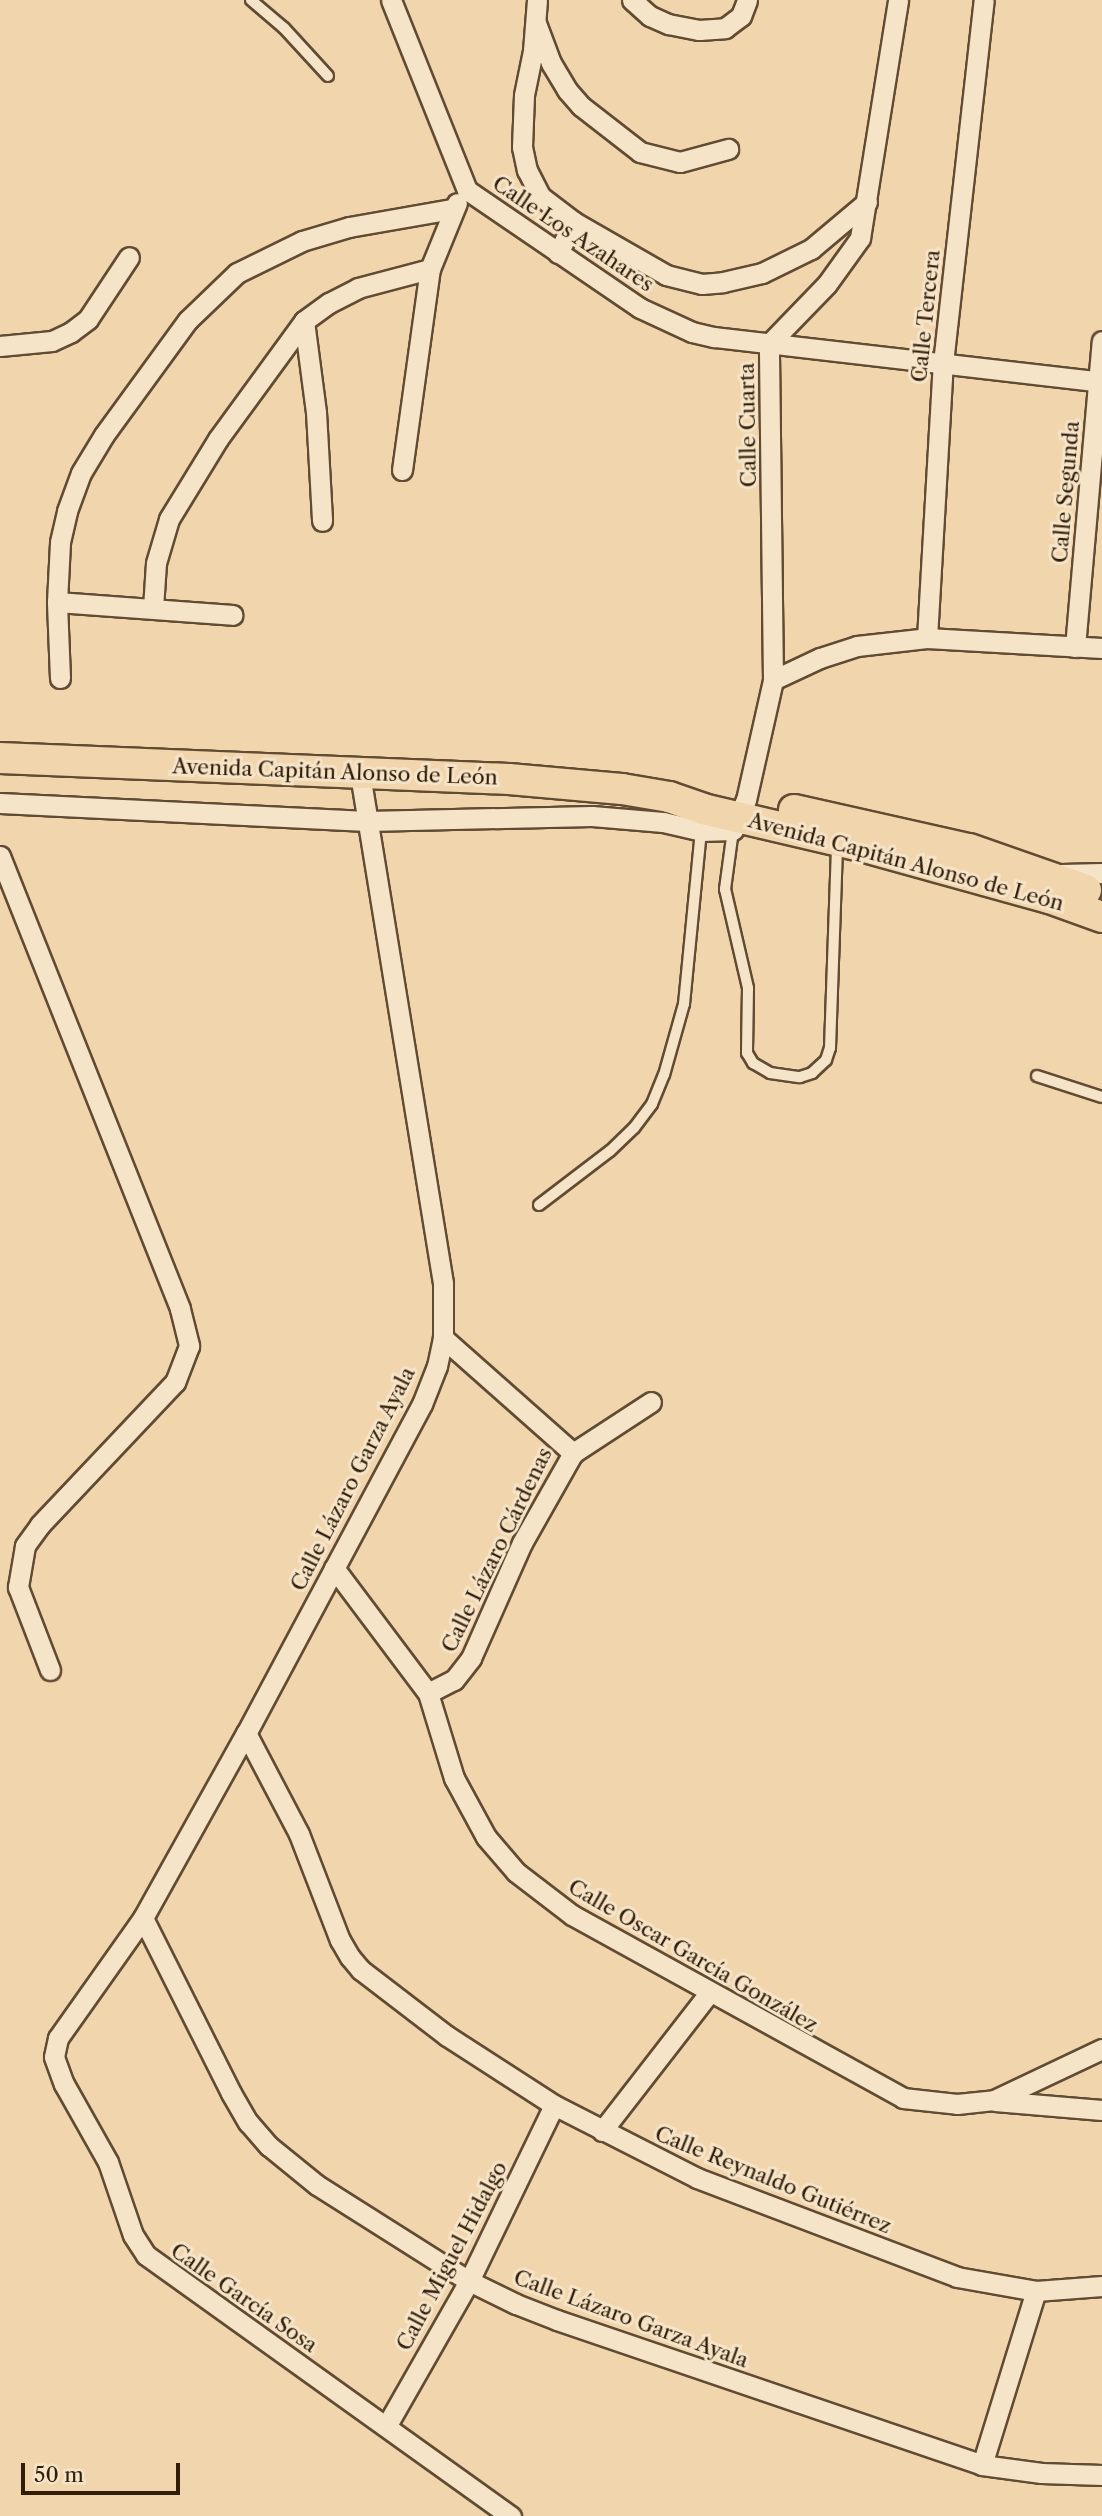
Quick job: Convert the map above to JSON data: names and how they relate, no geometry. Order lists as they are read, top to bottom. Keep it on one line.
{"streets":{"main road":["Avenida Capitán Alonso de León"],"street":["Calle Los Azahares","Calle Tercera","Calle Cuarta","Calle Segunda","Calle Lázaro Garza Ayala","Calle Lázaro Cárdenas","Calle Oscar García González","Calle Reynaldo Gutiérrez","Calle Miguel Hidalgo","Calle García Sosa"]},"crossings":[["Calle Los Azahares","Calle Tercera"],["Calle Los Azahares","Calle Cuarta"],["Calle Los Azahares","Calle Segunda"],["Calle Cuarta","Avenida Capitán Alonso de León"],["Avenida Capitán Alonso de León","Calle Lázaro Garza Ayala"],["Calle Lázaro Garza Ayala","Calle Lázaro Cárdenas"],["Calle Lázaro Garza Ayala","Calle Oscar García González"],["Calle Lázaro Garza Ayala","Calle Reynaldo Gutiérrez"],["Calle Lázaro Garza Ayala","Calle Miguel Hidalgo"],["Calle Lázaro Garza Ayala","Calle García Sosa"],["Calle Lázaro Cárdenas","Calle Oscar García González"],["Calle Reynaldo Gutiérrez","Calle Miguel Hidalgo"],["Calle Miguel Hidalgo","Calle García Sosa"]],"scale_bar":"50 m"}
